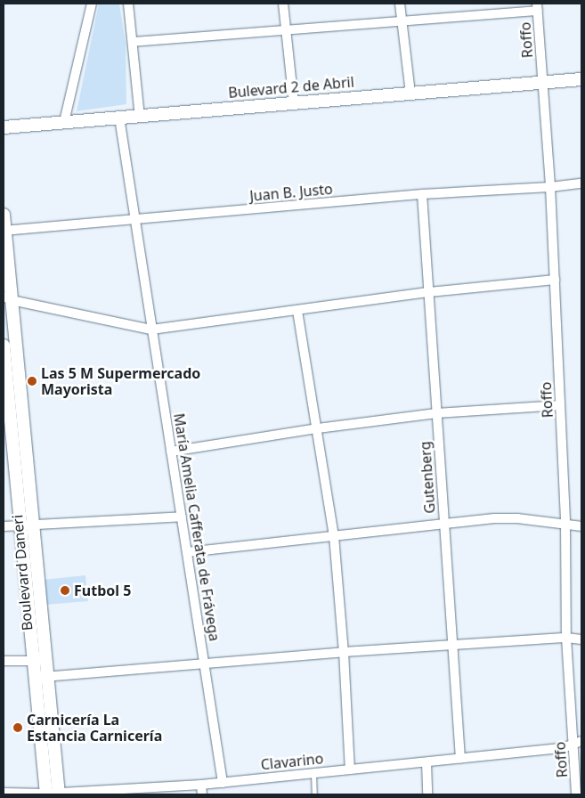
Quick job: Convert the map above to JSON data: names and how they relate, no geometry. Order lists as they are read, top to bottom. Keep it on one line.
{"streets":{"main road":["Bulevard 2 de Abril","Boulevard Daneri"],"street":["Roffo","Juan B. Justo","Gutenberg","María Amelia Cafferata de Frávega","Clavarino"]},"crossings":[["Roffo","Bulevard 2 de Abril"],["Roffo","Juan B. Justo"],["Roffo","Clavarino"],["Bulevard 2 de Abril","María Amelia Cafferata de Frávega"],["Juan B. Justo","Gutenberg"],["Juan B. Justo","María Amelia Cafferata de Frávega"],["Juan B. Justo","Boulevard Daneri"],["Gutenberg","Clavarino"],["María Amelia Cafferata de Frávega","Clavarino"],["Boulevard Daneri","Clavarino"]],"places":["Las 5 M Supermercado Mayorista","Futbol 5","Carnicería La Estancia Carnicería"]}
